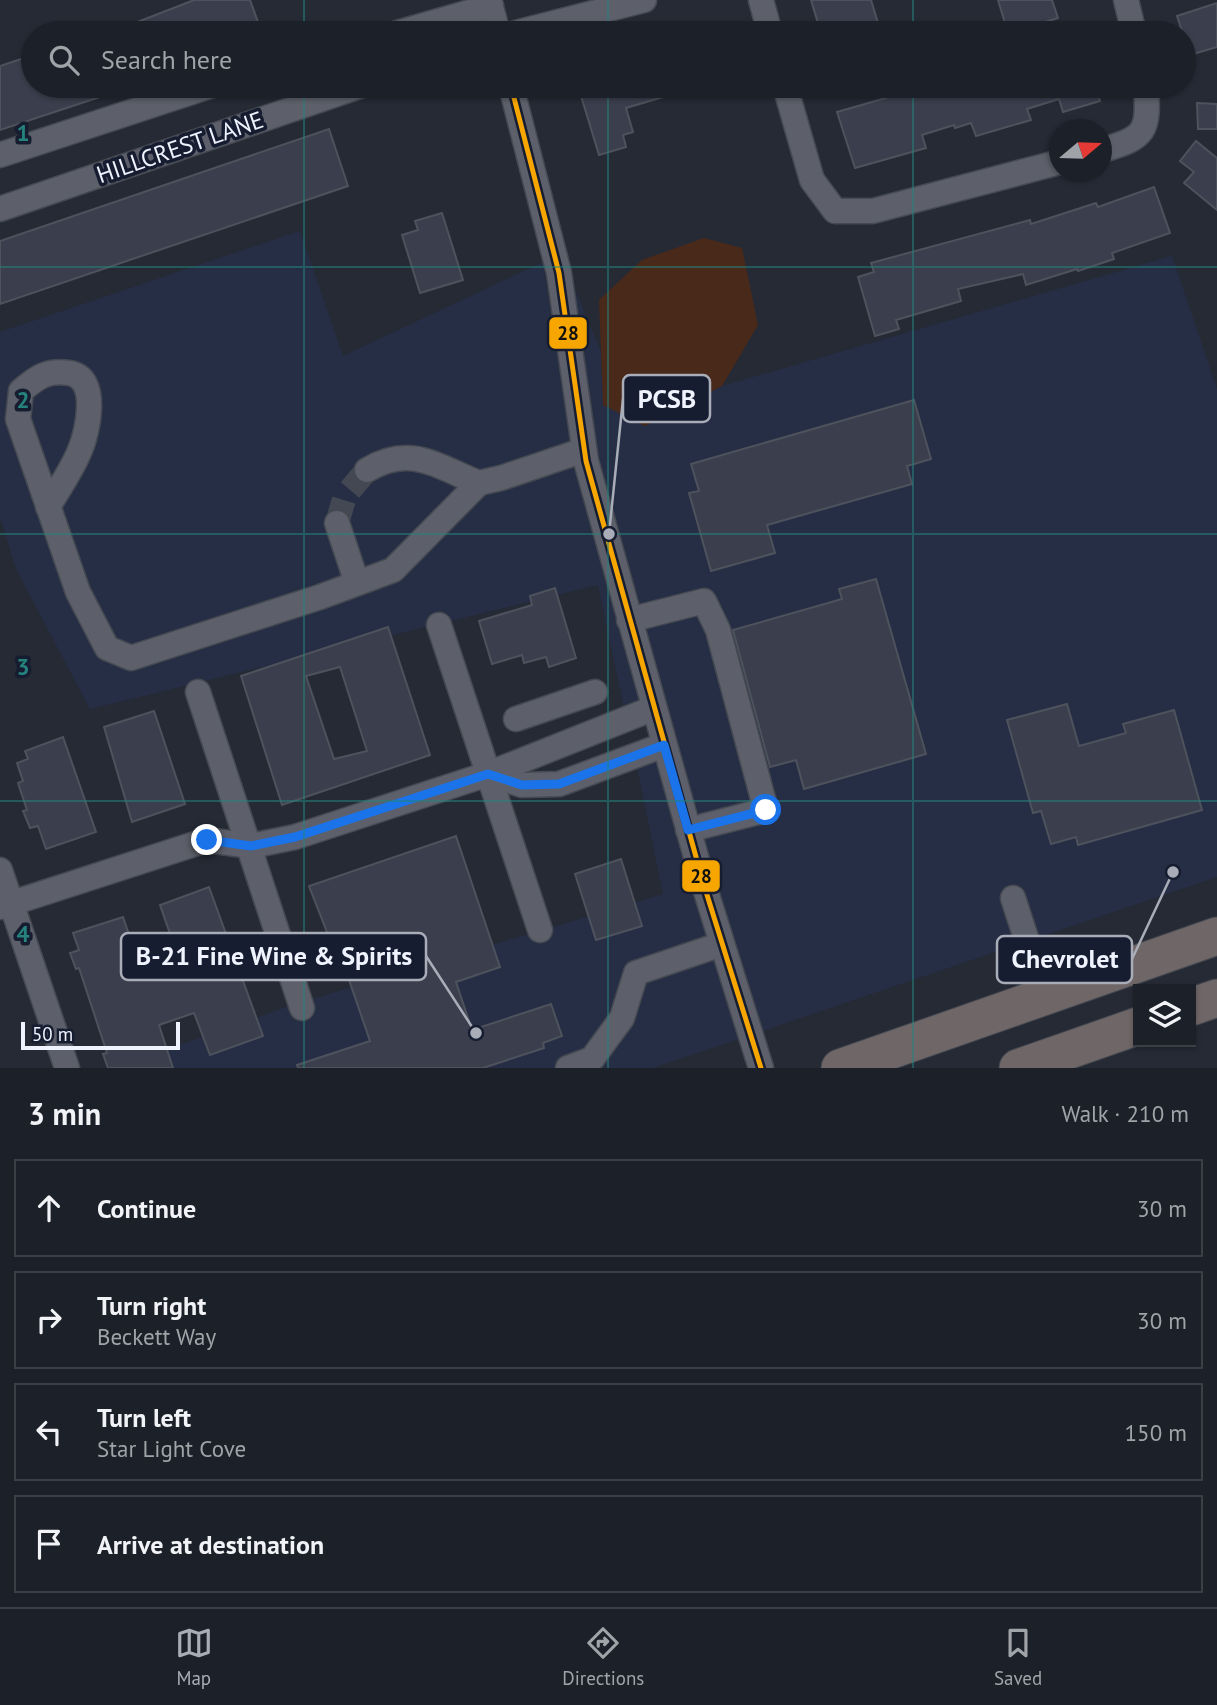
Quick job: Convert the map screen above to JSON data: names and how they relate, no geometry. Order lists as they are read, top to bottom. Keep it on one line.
{"streets":{"street":["HILLCREST LANE"]},"places":["PCSB","Chevrolet","B-21 Fine Wine & Spirits"],"lines":["transit line 28"],"scale_bar":"50 m","north":"right","page":{"search":"Search here","scale":"50 m","heading":["3 min","Walk · 210 m"],"list":[["Continue","30 m"],["Turn right","Beckett Way","30 m"],["Turn left","Star Light Cove","150 m"],"Arrive at destination"],"nav":["Map","Directions","Saved"]},"grid":{"rows":["1","2","3","4"]}}
